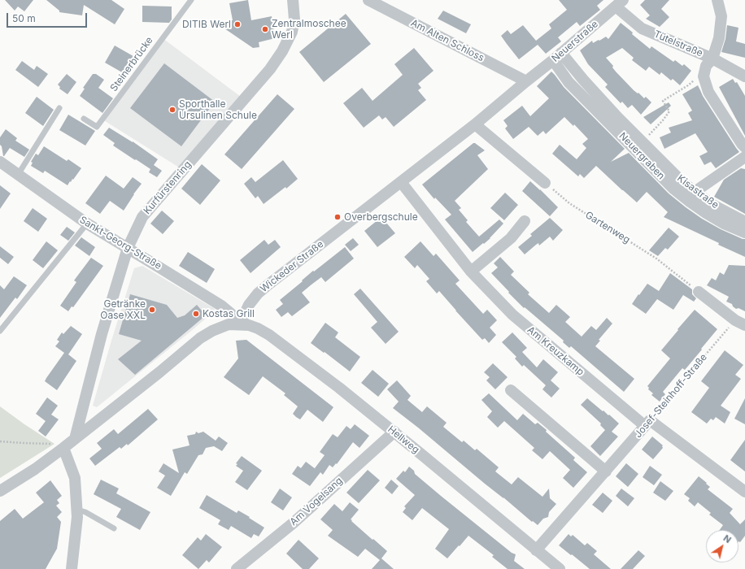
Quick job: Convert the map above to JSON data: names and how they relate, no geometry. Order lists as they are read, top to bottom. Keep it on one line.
{"streets":{"street":["Am Alten Schloss","Neuerstraße","Tütelstraße","Neuergraben","Kurfürstenring","Kisastraße","Sankt-Georg-Straße","Wickeder Straße","Am Kreuzkamp","Josef-Steinhoff-Straße","Hellweg","Am Vogelsang"],"lane":["Steinerbrücke"],"path":["Gartenweg"]},"crossings":[["Am Alten Schloss","Neuerstraße"],["Am Alten Schloss","Wickeder Straße"],["Neuerstraße","Tütelstraße"],["Neuerstraße","Neuergraben"],["Neuerstraße","Kisastraße"],["Neuerstraße","Wickeder Straße"],["Neuergraben","Kisastraße"],["Kurfürstenring","Sankt-Georg-Straße"],["Sankt-Georg-Straße","Wickeder Straße"],["Sankt-Georg-Straße","Hellweg"],["Wickeder Straße","Am Kreuzkamp"],["Wickeder Straße","Hellweg"],["Am Kreuzkamp","Josef-Steinhoff-Straße"],["Josef-Steinhoff-Straße","Hellweg"],["Hellweg","Am Vogelsang"]],"places":["DITIB Werl","Zentralmoschee Werl","Sporthalle Ursulinen Schule","Overbergschule","Getränke Oase XXL","Kostas Grill"],"scale_bar":"50 m","north":"top right"}
